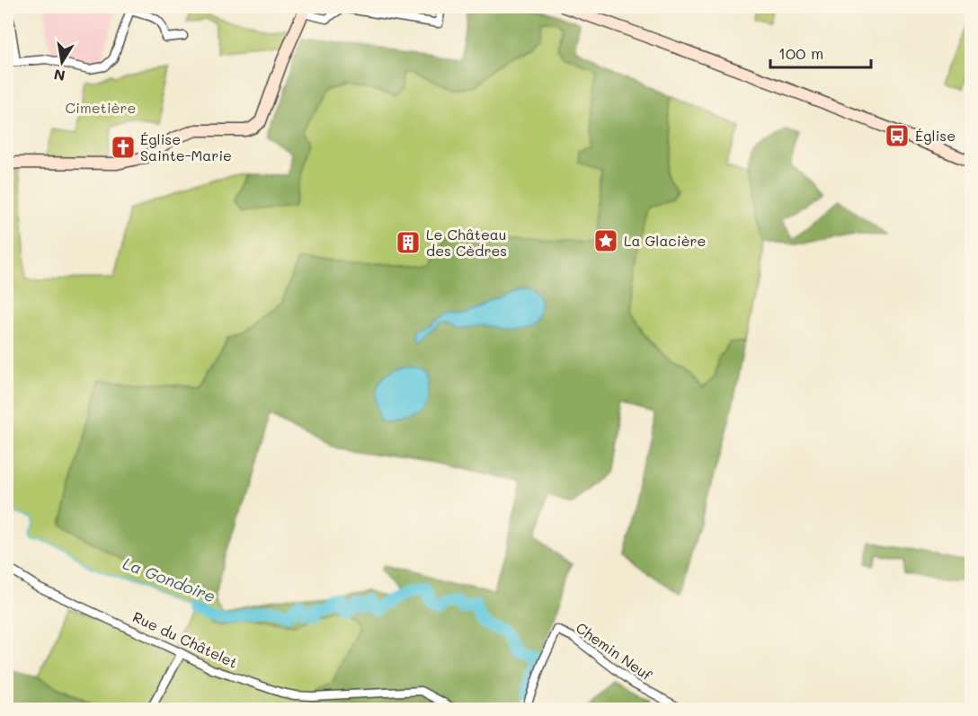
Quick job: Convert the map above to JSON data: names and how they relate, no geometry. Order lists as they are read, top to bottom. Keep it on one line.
{"streets":{"street":["Rue du Châtelet","Chemin Neuf"]},"water":["La Gondoire"],"parks":["Cimetière"],"places":{"bus stop":["Église"],"church":["Église Sainte-Marie"],"place":["La Glacière"],"building":["Le Château des Cèdres"]},"scale_bar":"100 m","north":"bottom"}
